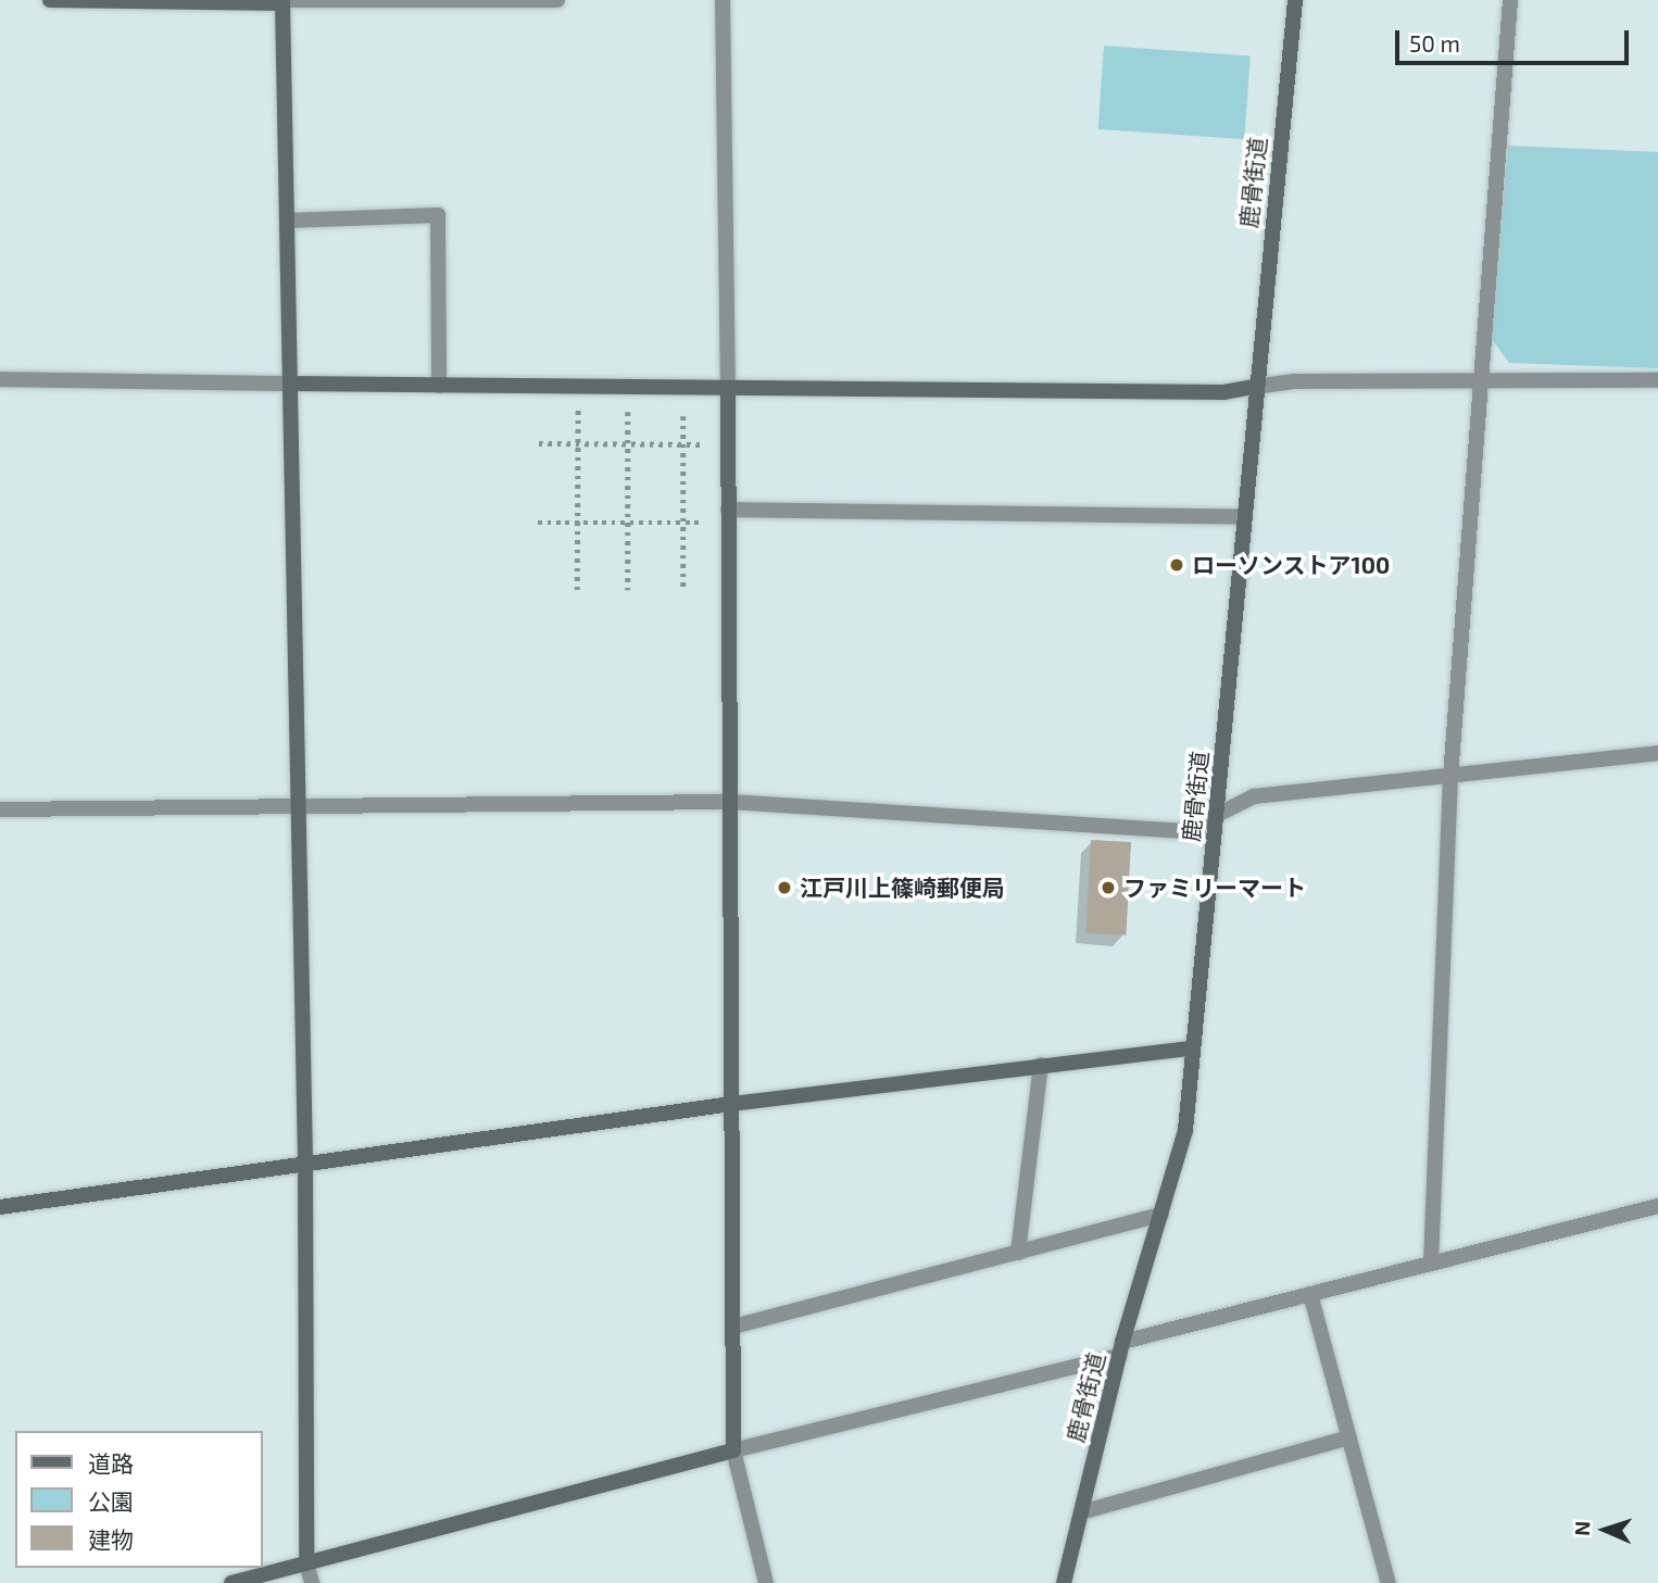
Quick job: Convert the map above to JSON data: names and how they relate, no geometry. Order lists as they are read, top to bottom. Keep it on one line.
{"streets":{"street":["鹿骨街道"]},"places":["ローソンストア100","江戸川上篠崎郵便局","ファミリーマート"],"legend":["道路","公園","建物"],"scale_bar":"50 m","north":"left"}
